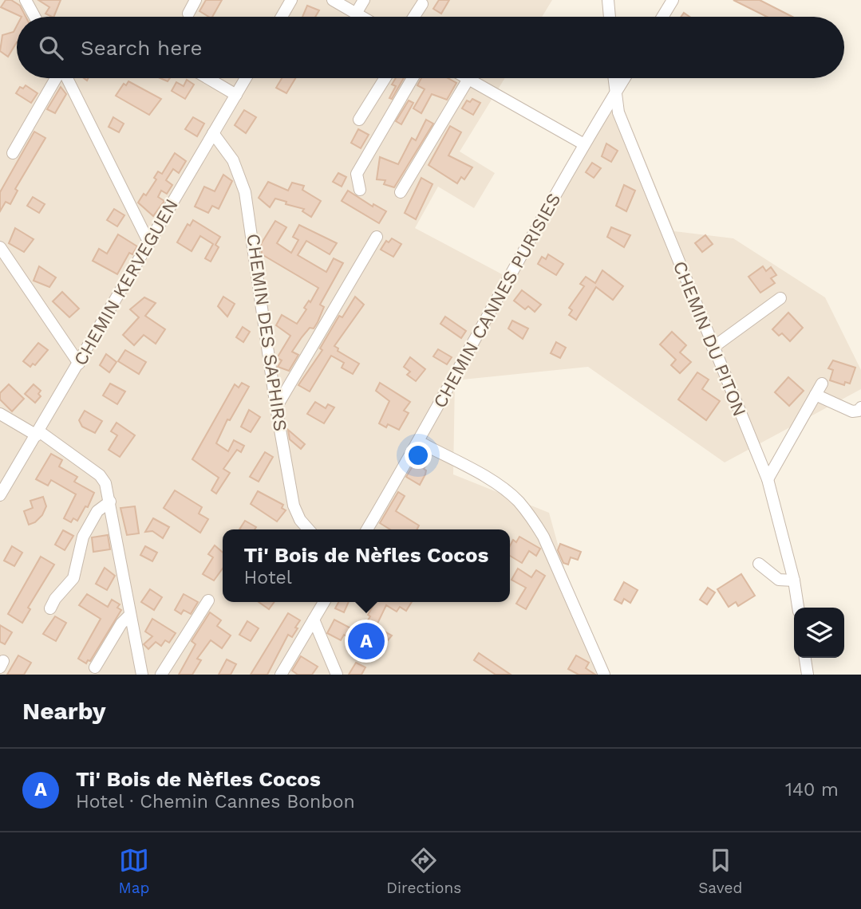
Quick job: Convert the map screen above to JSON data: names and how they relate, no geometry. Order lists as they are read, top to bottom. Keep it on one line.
{"streets":{"street":["CHEMIN KERVEGUEN","CHEMIN CANNES PURISIES","CHEMIN DES SAPHIRS","CHEMIN DU PITON"]},"crossings":[["CHEMIN KERVEGUEN","CHEMIN DES SAPHIRS"],["CHEMIN CANNES PURISIES","CHEMIN DU PITON"]],"page":{"search":"Search here","popup":["Ti' Bois de Nèfles Cocos","Hotel"],"pins":"A","heading":"Nearby","list":[{"mark":"A","name":"Ti' Bois de Nèfles Cocos","note":"Hotel · Chemin Cannes Bonbon","value":"140 m"}],"nav":["Map","Directions","Saved"]}}
